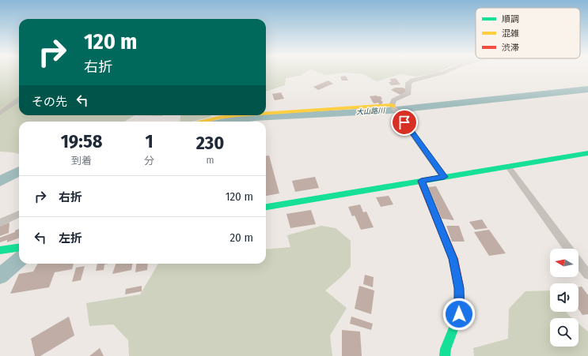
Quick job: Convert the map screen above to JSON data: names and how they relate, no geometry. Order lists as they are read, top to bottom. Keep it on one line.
{"water":["大山路川"],"legend":["順調","混雑","渋滞"],"north":"left","page":{"turn":["120 m","右折"],"then":"その先","eta":["19:58","到着","1","分","230","m"],"list":[{"name":"右折","value":"120 m"},{"name":"左折","value":"20 m"}]}}
